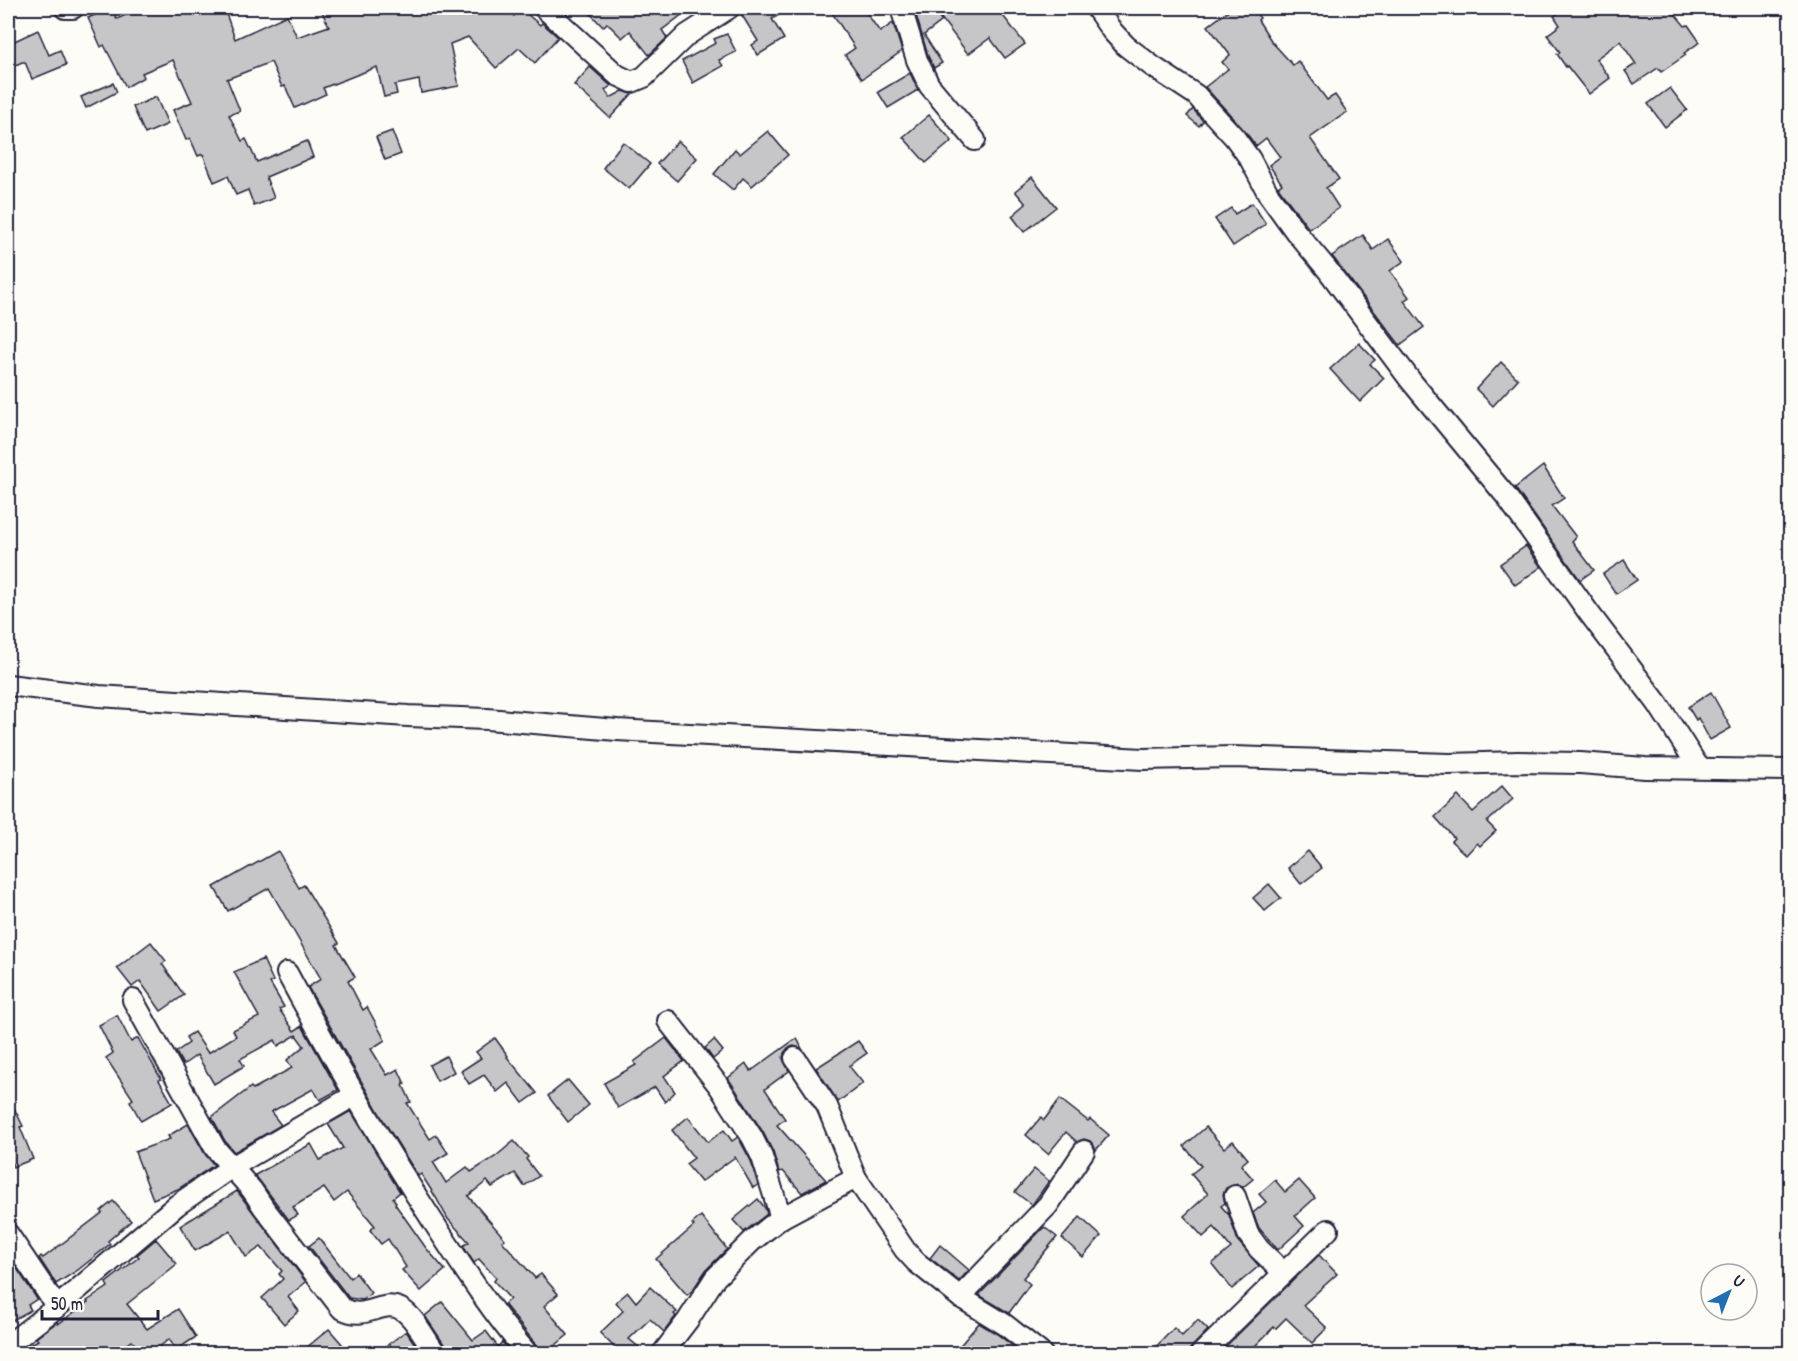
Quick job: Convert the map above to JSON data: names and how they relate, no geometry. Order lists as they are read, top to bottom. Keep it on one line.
{"scale_bar":"50 m","north":"top right"}
